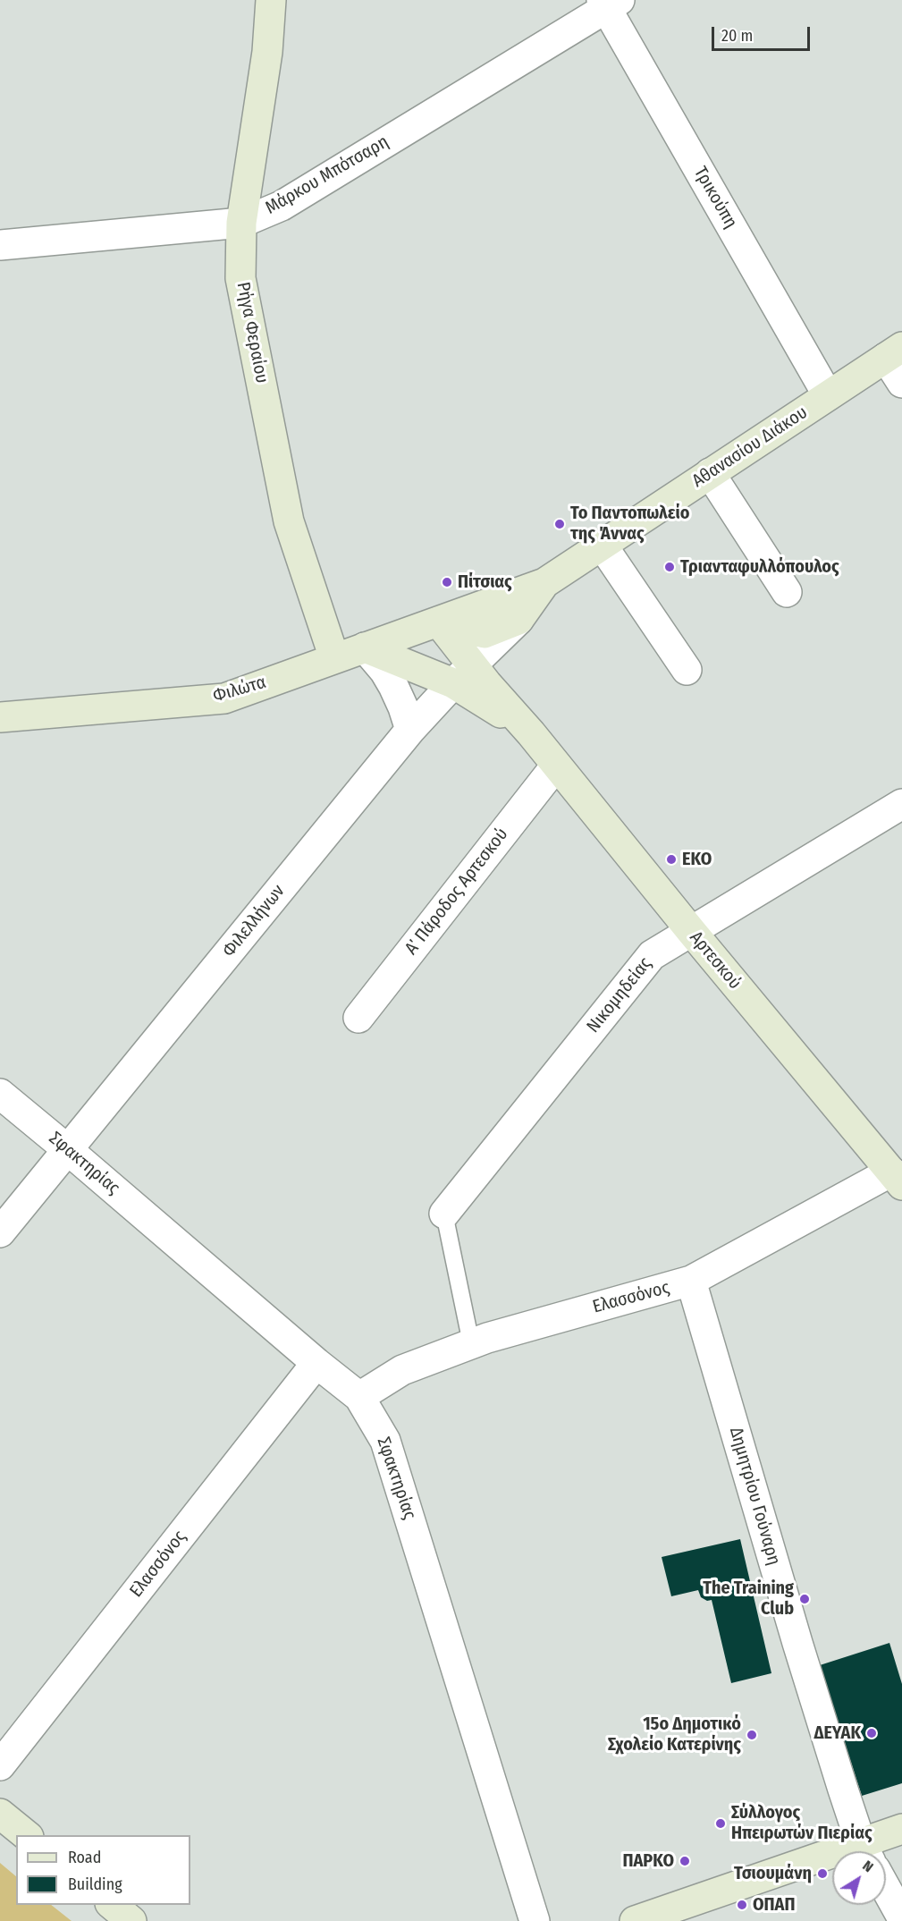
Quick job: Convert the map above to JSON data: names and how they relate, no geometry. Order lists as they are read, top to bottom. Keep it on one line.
{"streets":{"street":["Μάρκου Μπότσαρη","Τρικούπη","Ρήγα Φεραίου","Αθανασίου Διάκου","Φιλώτα","Α΄ Πάροδος Αρτεσκού","Φιλελλήνων","Αρτεσκού","Νικομηδείας","Σφακτηρίας","Ελασσόνος","Δημητρίου Γούναρη"]},"crossings":[["Μάρκου Μπότσαρη","Τρικούπη"],["Μάρκου Μπότσαρη","Ρήγα Φεραίου"],["Τρικούπη","Αθανασίου Διάκου"],["Ρήγα Φεραίου","Φιλώτα"],["Αθανασίου Διάκου","Φιλώτα"],["Αθανασίου Διάκου","Φιλελλήνων"],["Αθανασίου Διάκου","Αρτεσκού"],["Φιλώτα","Αρτεσκού"],["Α΄ Πάροδος Αρτεσκού","Αρτεσκού"],["Φιλελλήνων","Αρτεσκού"],["Φιλελλήνων","Σφακτηρίας"],["Αρτεσκού","Νικομηδείας"],["Αρτεσκού","Ελασσόνος"],["Σφακτηρίας","Ελασσόνος"],["Ελασσόνος","Δημητρίου Γούναρη"]],"places":["Το Παντοπωλείο της Άννας","Τριανταφυλλόπουλος","Πίτσιας","ΕΚΟ","The Training Club","ΔΕΥΑΚ","15ο Δημοτικό Σχολείο Κατερίνης","Σύλλογος Ηπειρωτών Πιερίας","ΠΑΡΚΟ","Τσιουμάνη","ΟΠΑΠ"],"legend":["Road","Building"],"scale_bar":"20 m","north":"top right"}
